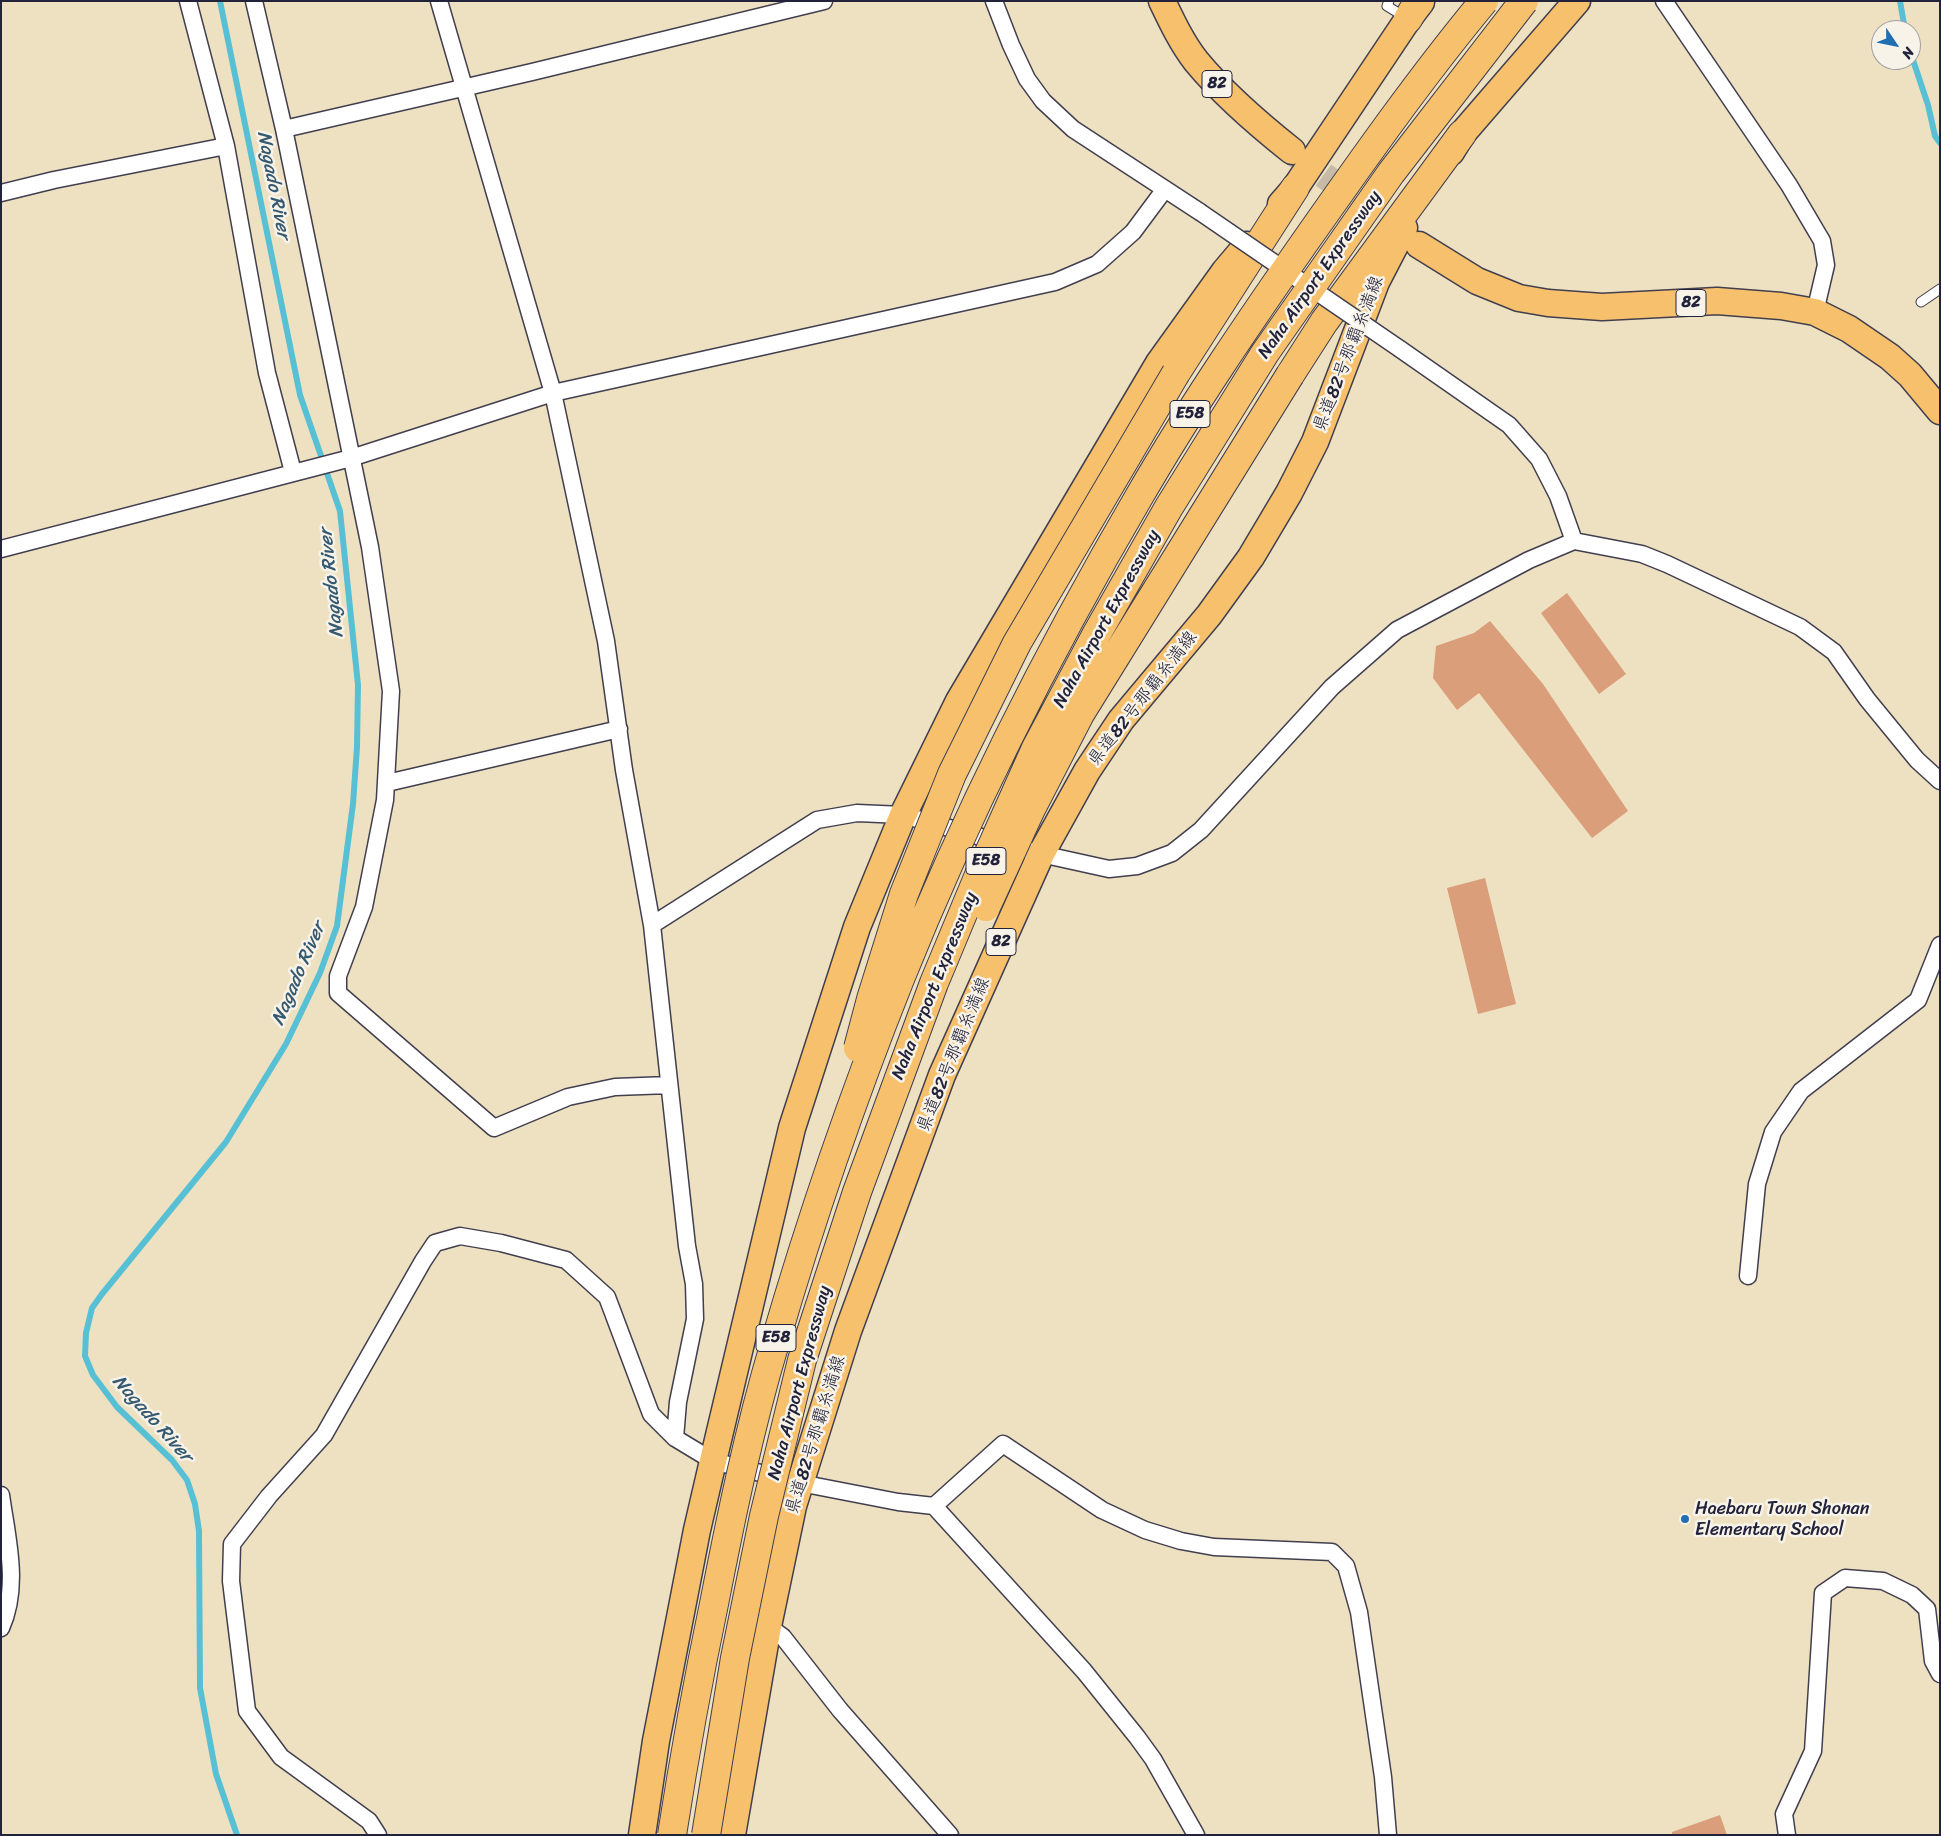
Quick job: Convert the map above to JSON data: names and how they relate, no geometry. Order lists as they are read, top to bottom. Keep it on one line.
{"streets":{"highway":["Naha Airport Expressway","E58"],"main road":["82","県道82号那覇糸満線"]},"water":["Nagado River"],"places":["Haebaru Town Shonan Elementary School"],"north":"bottom right"}
